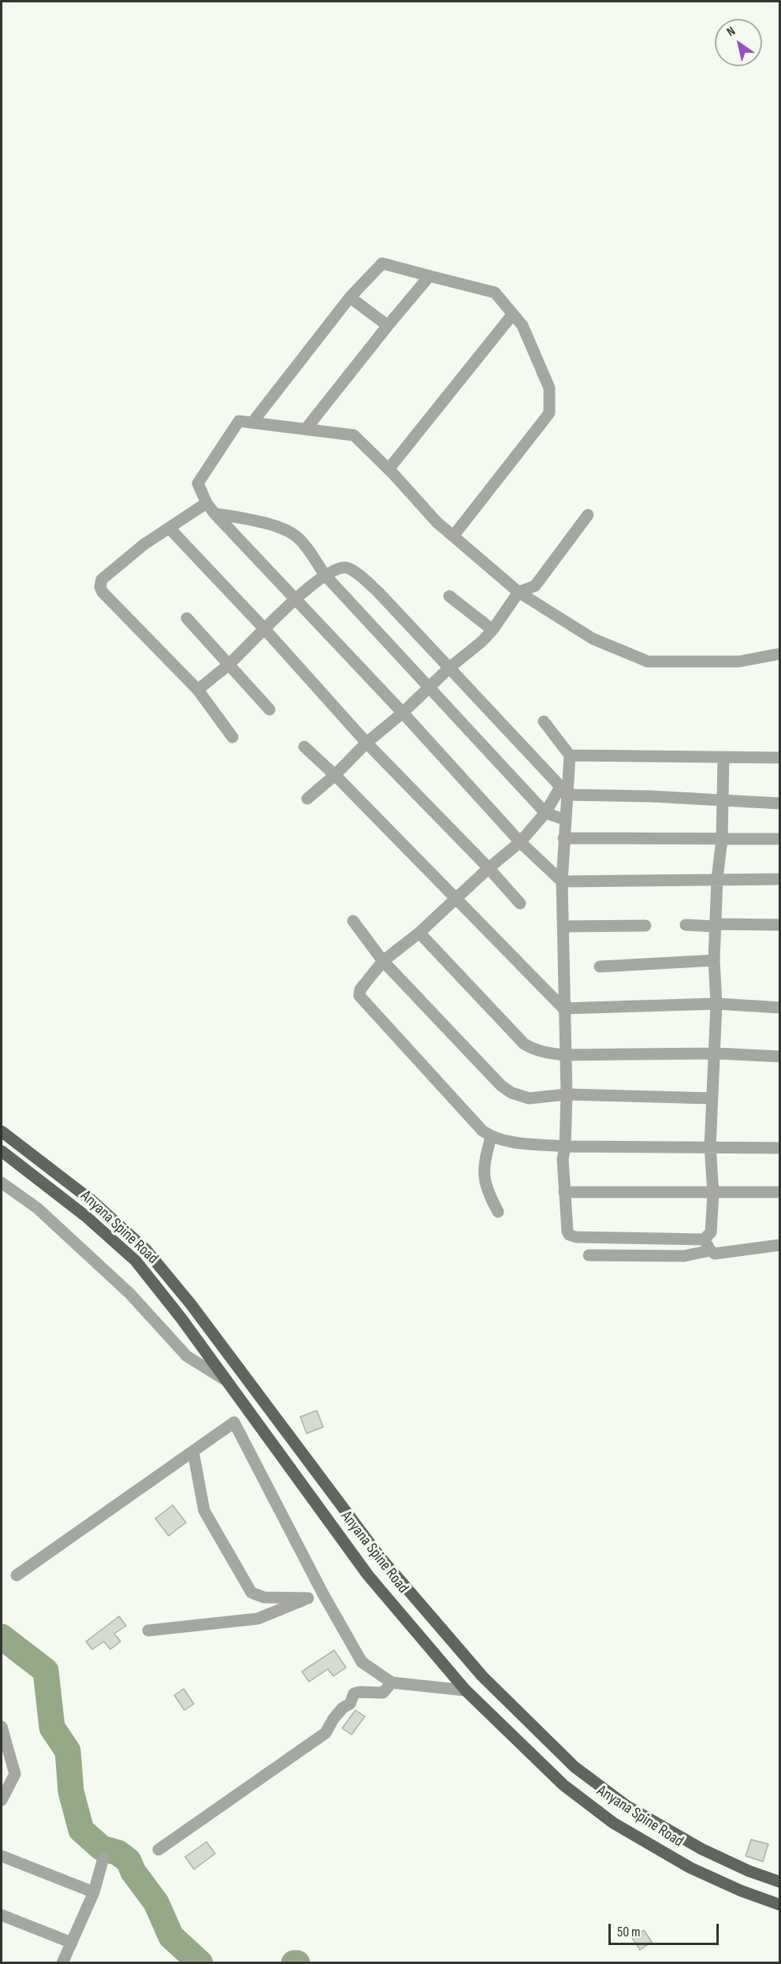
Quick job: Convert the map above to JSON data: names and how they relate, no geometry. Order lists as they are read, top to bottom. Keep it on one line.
{"streets":{"main road":["Anyana Spine Road"]},"scale_bar":"50 m","north":"top left"}
